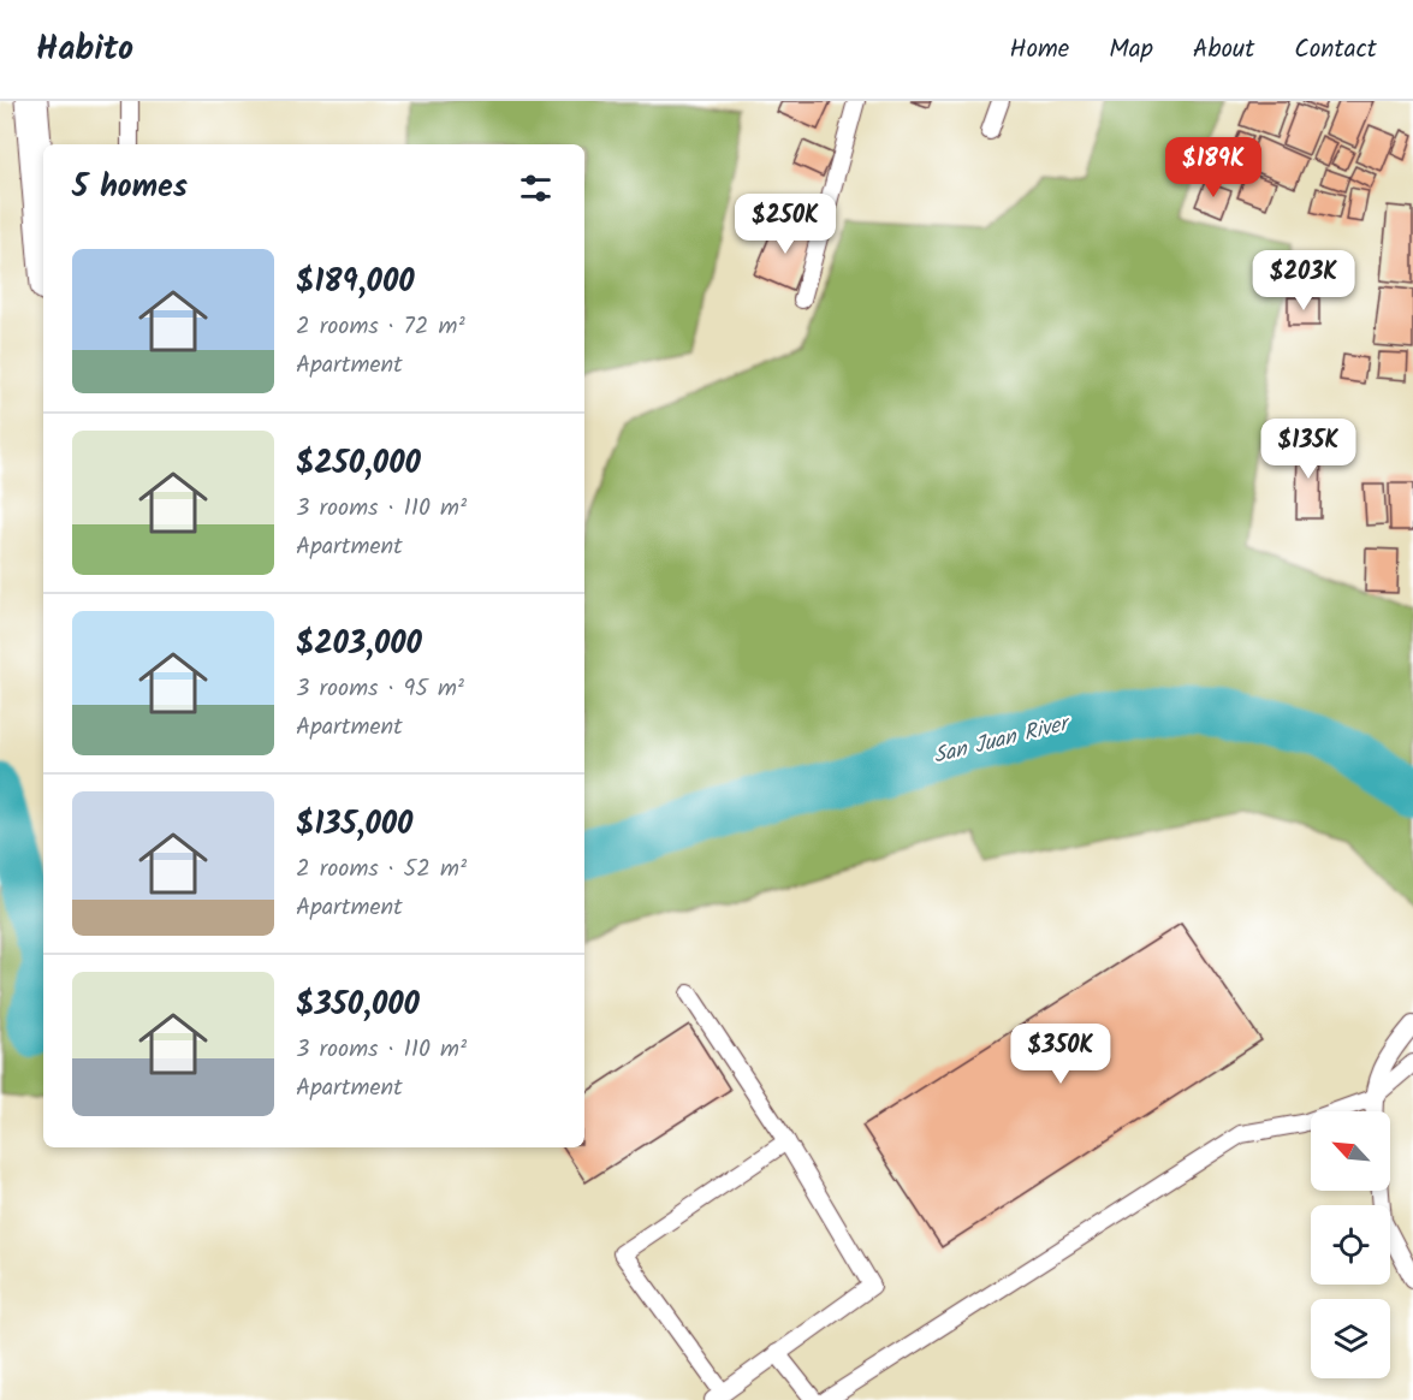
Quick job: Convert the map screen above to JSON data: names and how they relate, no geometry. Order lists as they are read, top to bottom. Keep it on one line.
{"water":["San Juan River"],"north":"top left","page":{"header":"Habito","nav":["Home","Map","About","Contact"],"price":["$189K","$250K","$203K","$135K","$350K"],"heading":"5 homes","list":[{"name":"$189,000","note":"2 rooms · 72 m² · Apartment"},{"name":"$250,000","note":"3 rooms · 110 m² · Apartment"},{"name":"$203,000","note":"3 rooms · 95 m² · Apartment"},{"name":"$135,000","note":"2 rooms · 52 m² · Apartment"},{"name":"$350,000","note":"3 rooms · 110 m² · Apartment"}]}}
